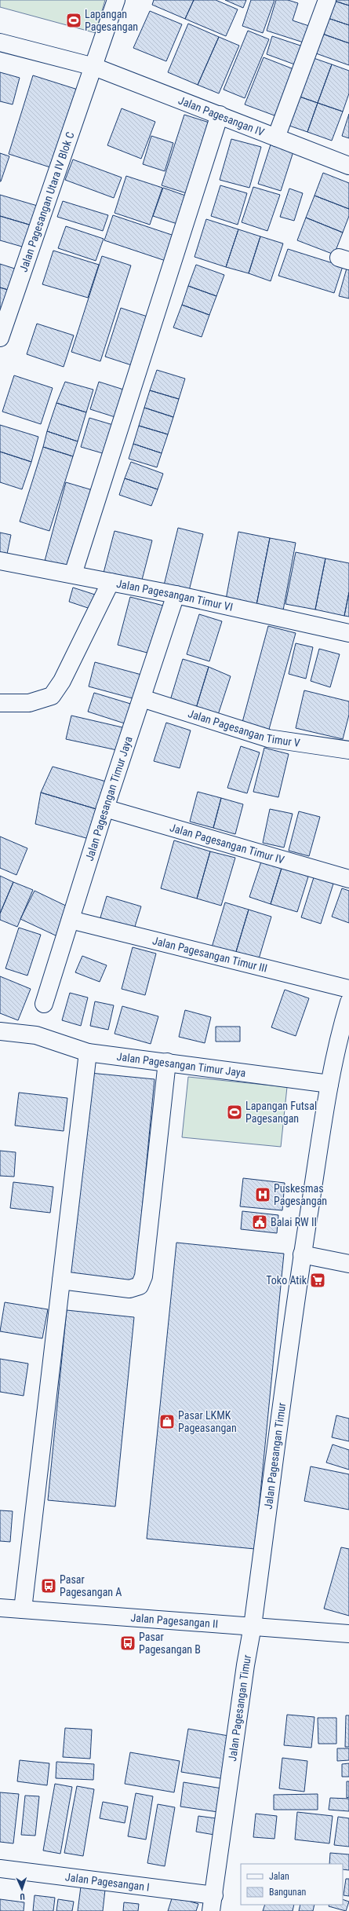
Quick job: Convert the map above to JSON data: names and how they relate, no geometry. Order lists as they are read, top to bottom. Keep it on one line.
{"streets":{"street":["Jalan Pagesangan IV","Jalan Pagesangan Utara IV Blok C","Jalan Pagesangan Timur VI","Jalan Pagesangan Timur V","Jalan Pagesangan Timur Jaya","Jalan Pagesangan Timur IV","Jalan Pagesangan Timur III","Jalan Pagesangan Timur","Jalan Pagesangan II","Jalan Pagesangan I"]},"crossings":[["Jalan Pagesangan IV","Jalan Pagesangan Utara IV Blok C"],["Jalan Pagesangan Timur VI","Jalan Pagesangan Timur Jaya"],["Jalan Pagesangan Timur V","Jalan Pagesangan Timur Jaya"],["Jalan Pagesangan Timur Jaya","Jalan Pagesangan Timur IV"],["Jalan Pagesangan Timur Jaya","Jalan Pagesangan Timur III"],["Jalan Pagesangan Timur Jaya","Jalan Pagesangan Timur"],["Jalan Pagesangan Timur","Jalan Pagesangan II"],["Jalan Pagesangan Timur","Jalan Pagesangan I"]],"places":{"sports":["Lapangan Pagesangan","Lapangan Futsal Pagesangan"],"hospital":["Puskesmas Pagesangan"],"public building":["Balai RW II"],"supermarket":["Toko Atik"],"shop":["Pasar LKMK Pageasangan"],"bus stop":["Pasar Pagesangan A","Pasar Pagesangan B"]},"legend":["Jalan","Bangunan"],"north":"bottom"}
